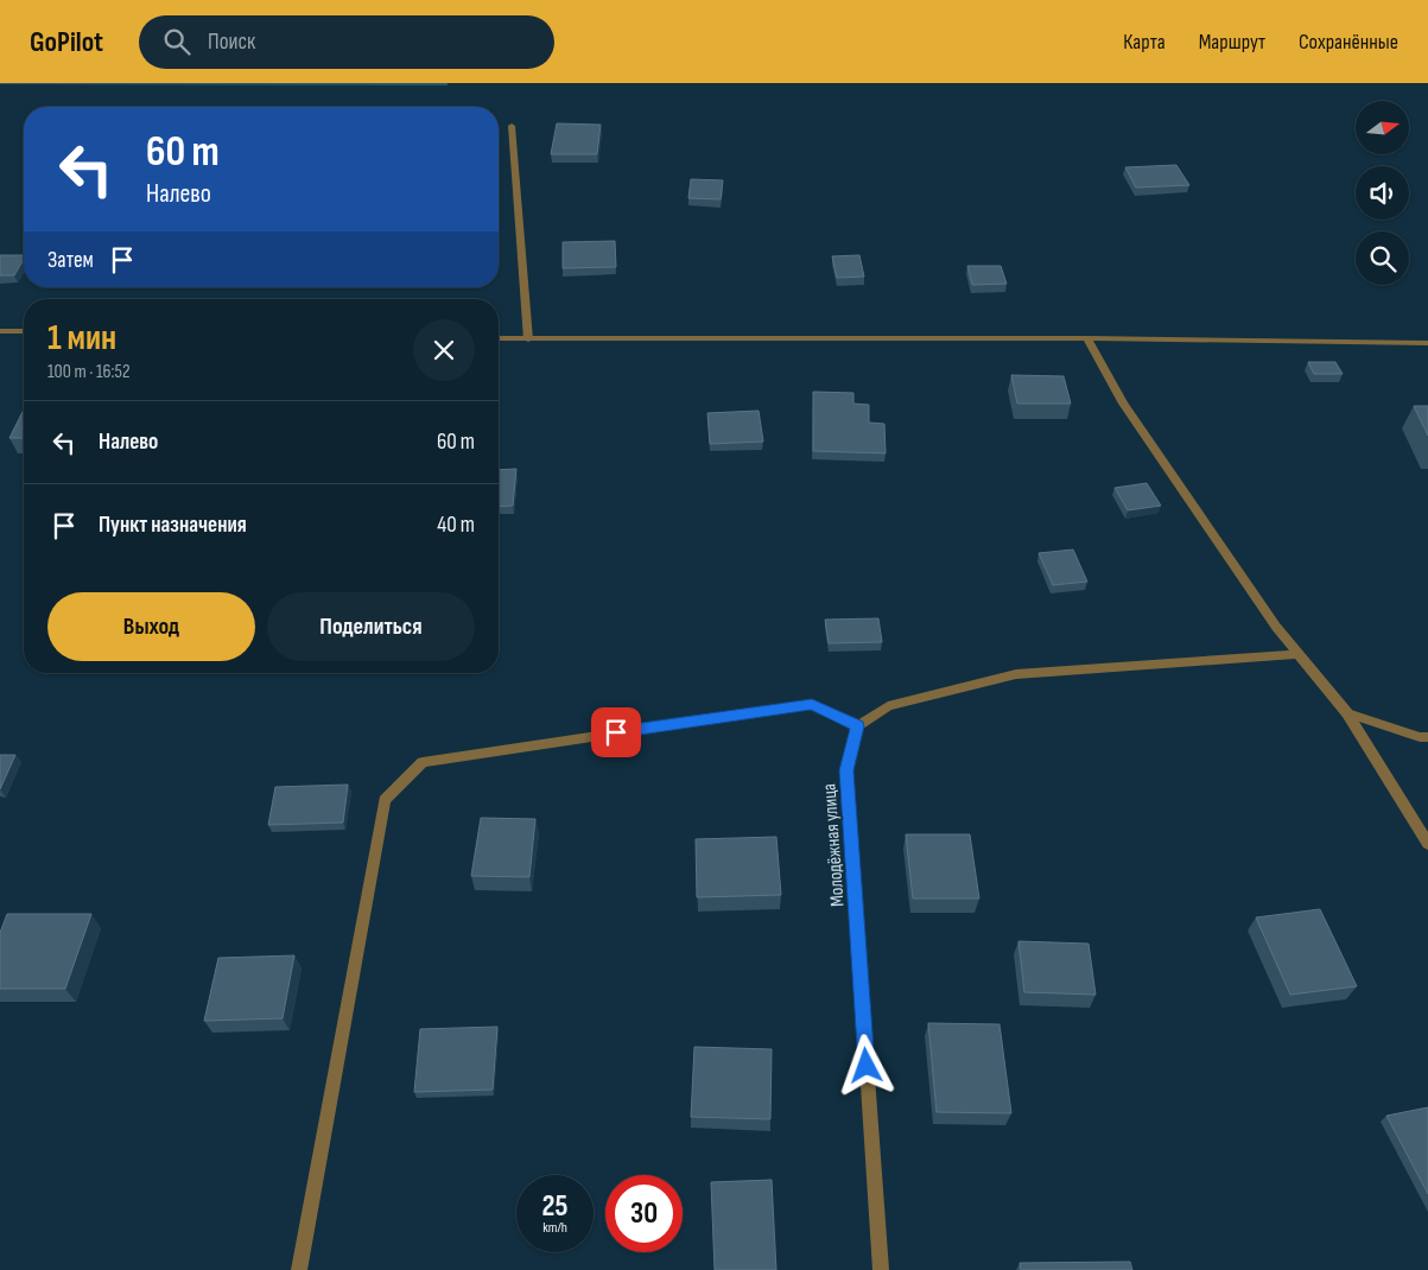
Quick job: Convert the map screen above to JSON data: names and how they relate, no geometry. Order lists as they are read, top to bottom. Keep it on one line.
{"streets":{"street":["Молодёжная улица"]},"north":"right","page":{"header":"GoPilot","search":"Поиск","nav":["Карта","Маршрут","Сохранённые"],"turn":["60 m","Налево"],"then":"Затем","heading":["1 мин","100 m · 16:52"],"list":[{"name":"Налево","value":"60 m"},{"name":"Пункт назначения","value":"40 m"}],"buttons":["Выход","Поделиться"],"speed":"25 km/h","limit":"30"}}
